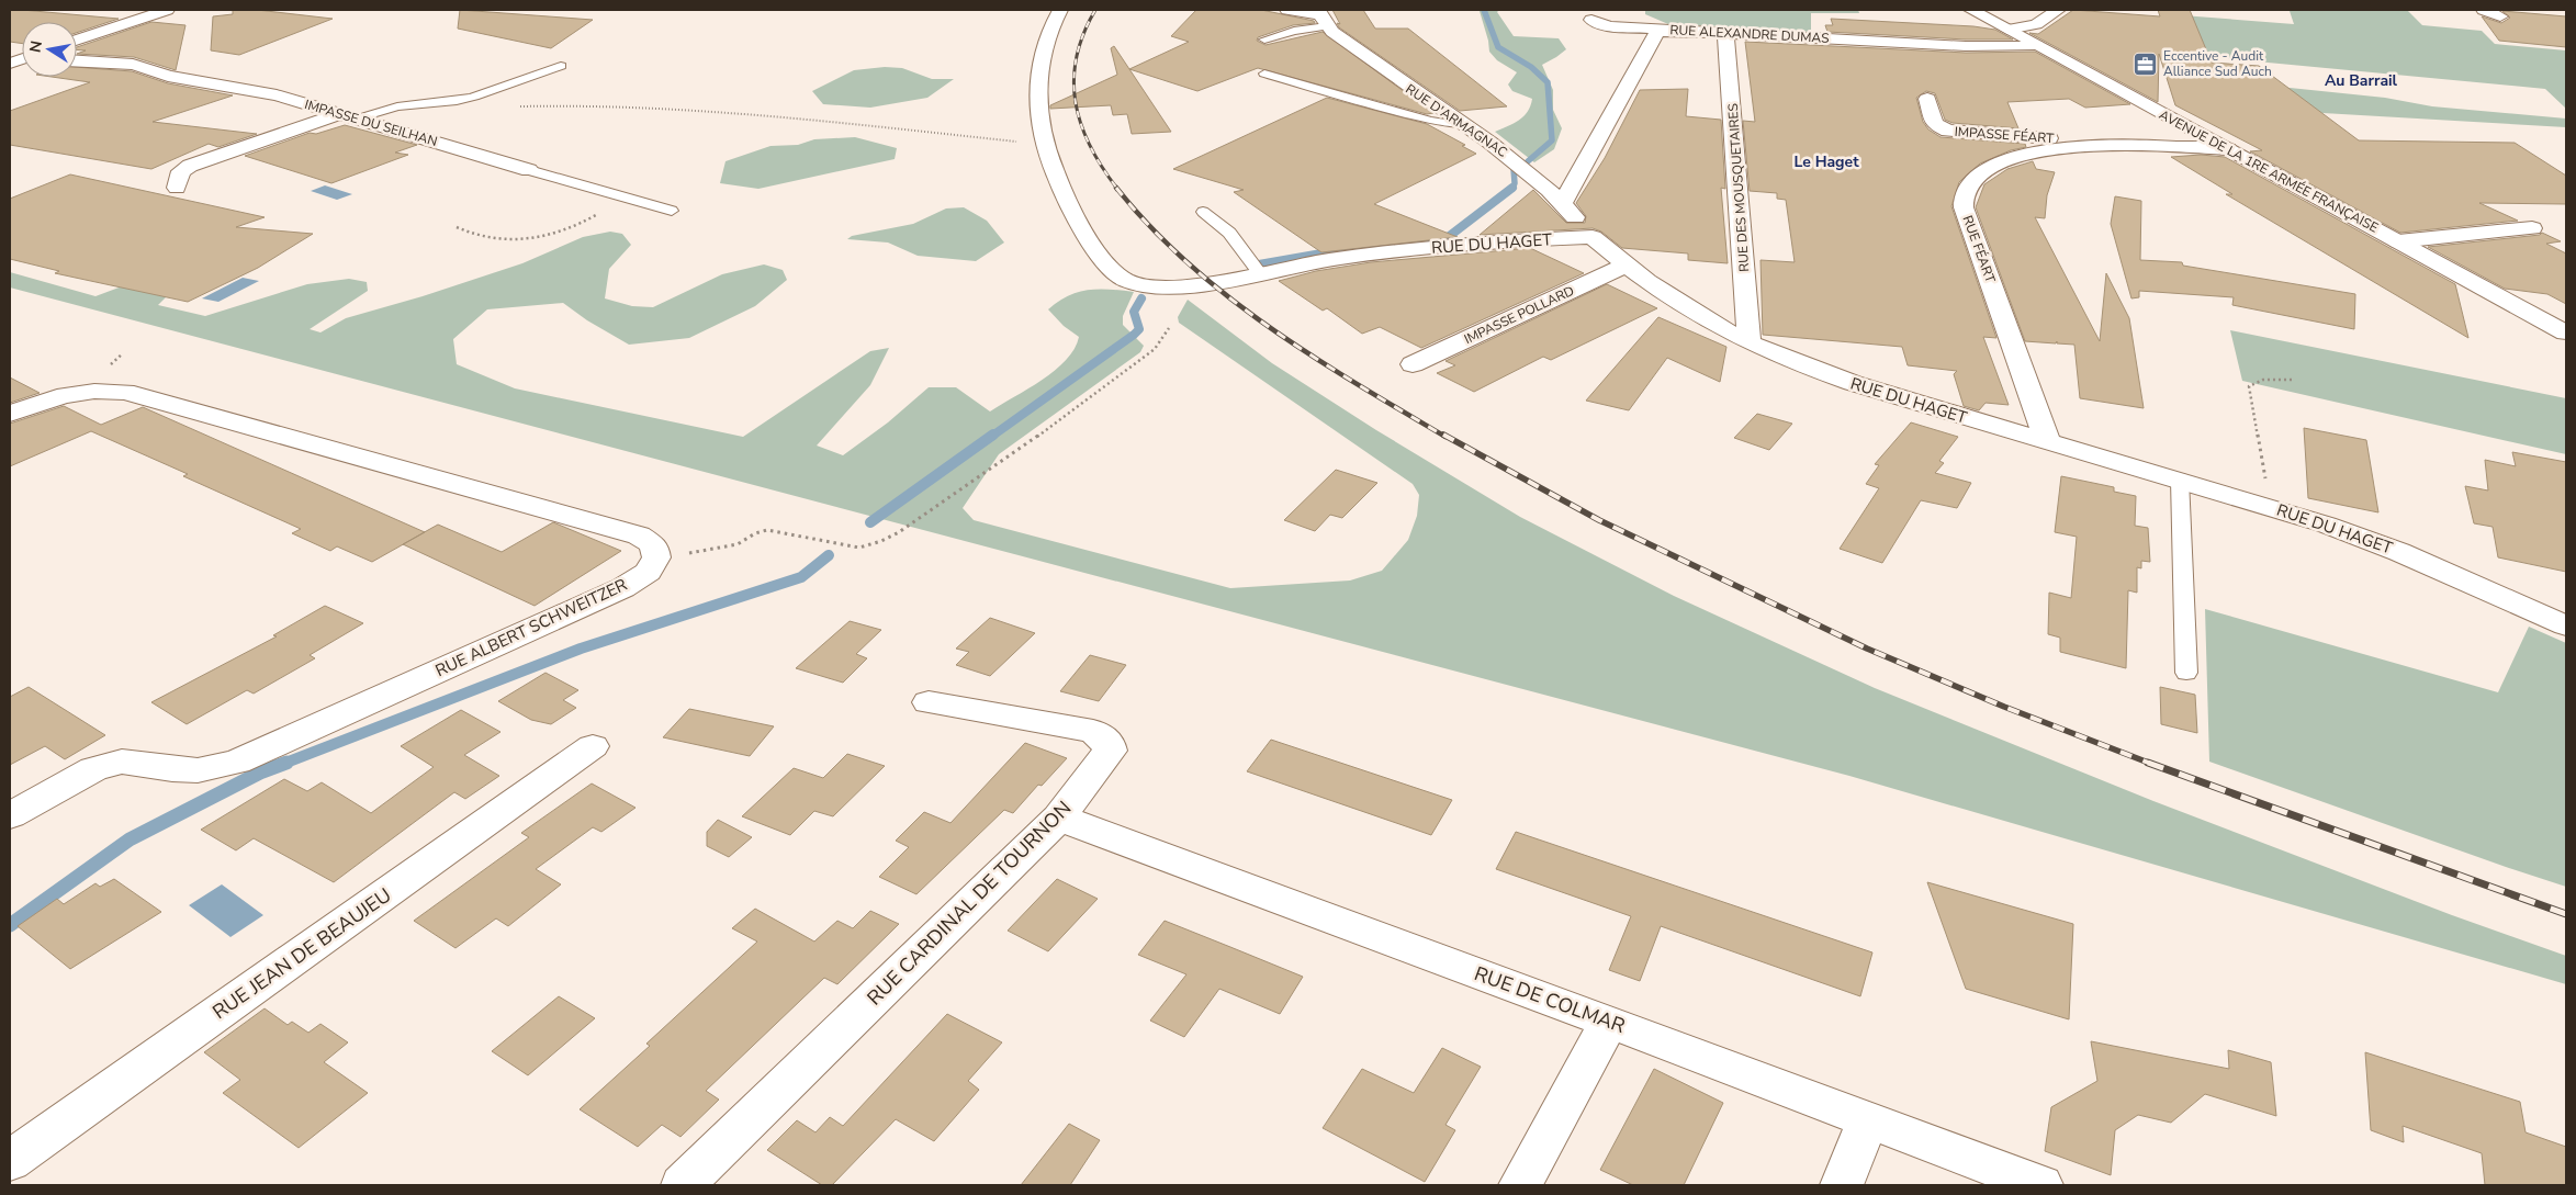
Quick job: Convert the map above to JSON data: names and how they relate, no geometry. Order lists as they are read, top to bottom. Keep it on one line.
{"streets":{"street":["RUE ALEXANDRE DUMAS","RUE D'ARMAGNAC","IMPASSE DU SEILHAN","IMPASSE FÉART","AVENUE DE LA 1RE ARMÉE FRANÇAISE","RUE DES MOUSQUETAIRES","RUE DU HAGET","RUE FÉART","IMPASSE POLLARD","RUE ALBERT SCHWEITZER","RUE CARDINAL DE TOURNON","RUE JEAN DE BEAUJEU","RUE DE COLMAR"]},"crossings":[["RUE ALEXANDRE DUMAS","RUE D'ARMAGNAC"],["RUE ALEXANDRE DUMAS","AVENUE DE LA 1RE ARMÉE FRANÇAISE"],["RUE ALEXANDRE DUMAS","RUE DES MOUSQUETAIRES"],["RUE D'ARMAGNAC","RUE DU HAGET"],["IMPASSE FÉART","RUE FÉART"],["AVENUE DE LA 1RE ARMÉE FRANÇAISE","RUE FÉART"],["RUE DES MOUSQUETAIRES","RUE DU HAGET"],["RUE DU HAGET","RUE FÉART"],["RUE DU HAGET","IMPASSE POLLARD"],["RUE CARDINAL DE TOURNON","RUE DE COLMAR"]],"districts":["Au Barrail","Le Haget"],"places":{"office":["Eccentive - Audit Alliance Sud Auch"]},"north":"left"}
